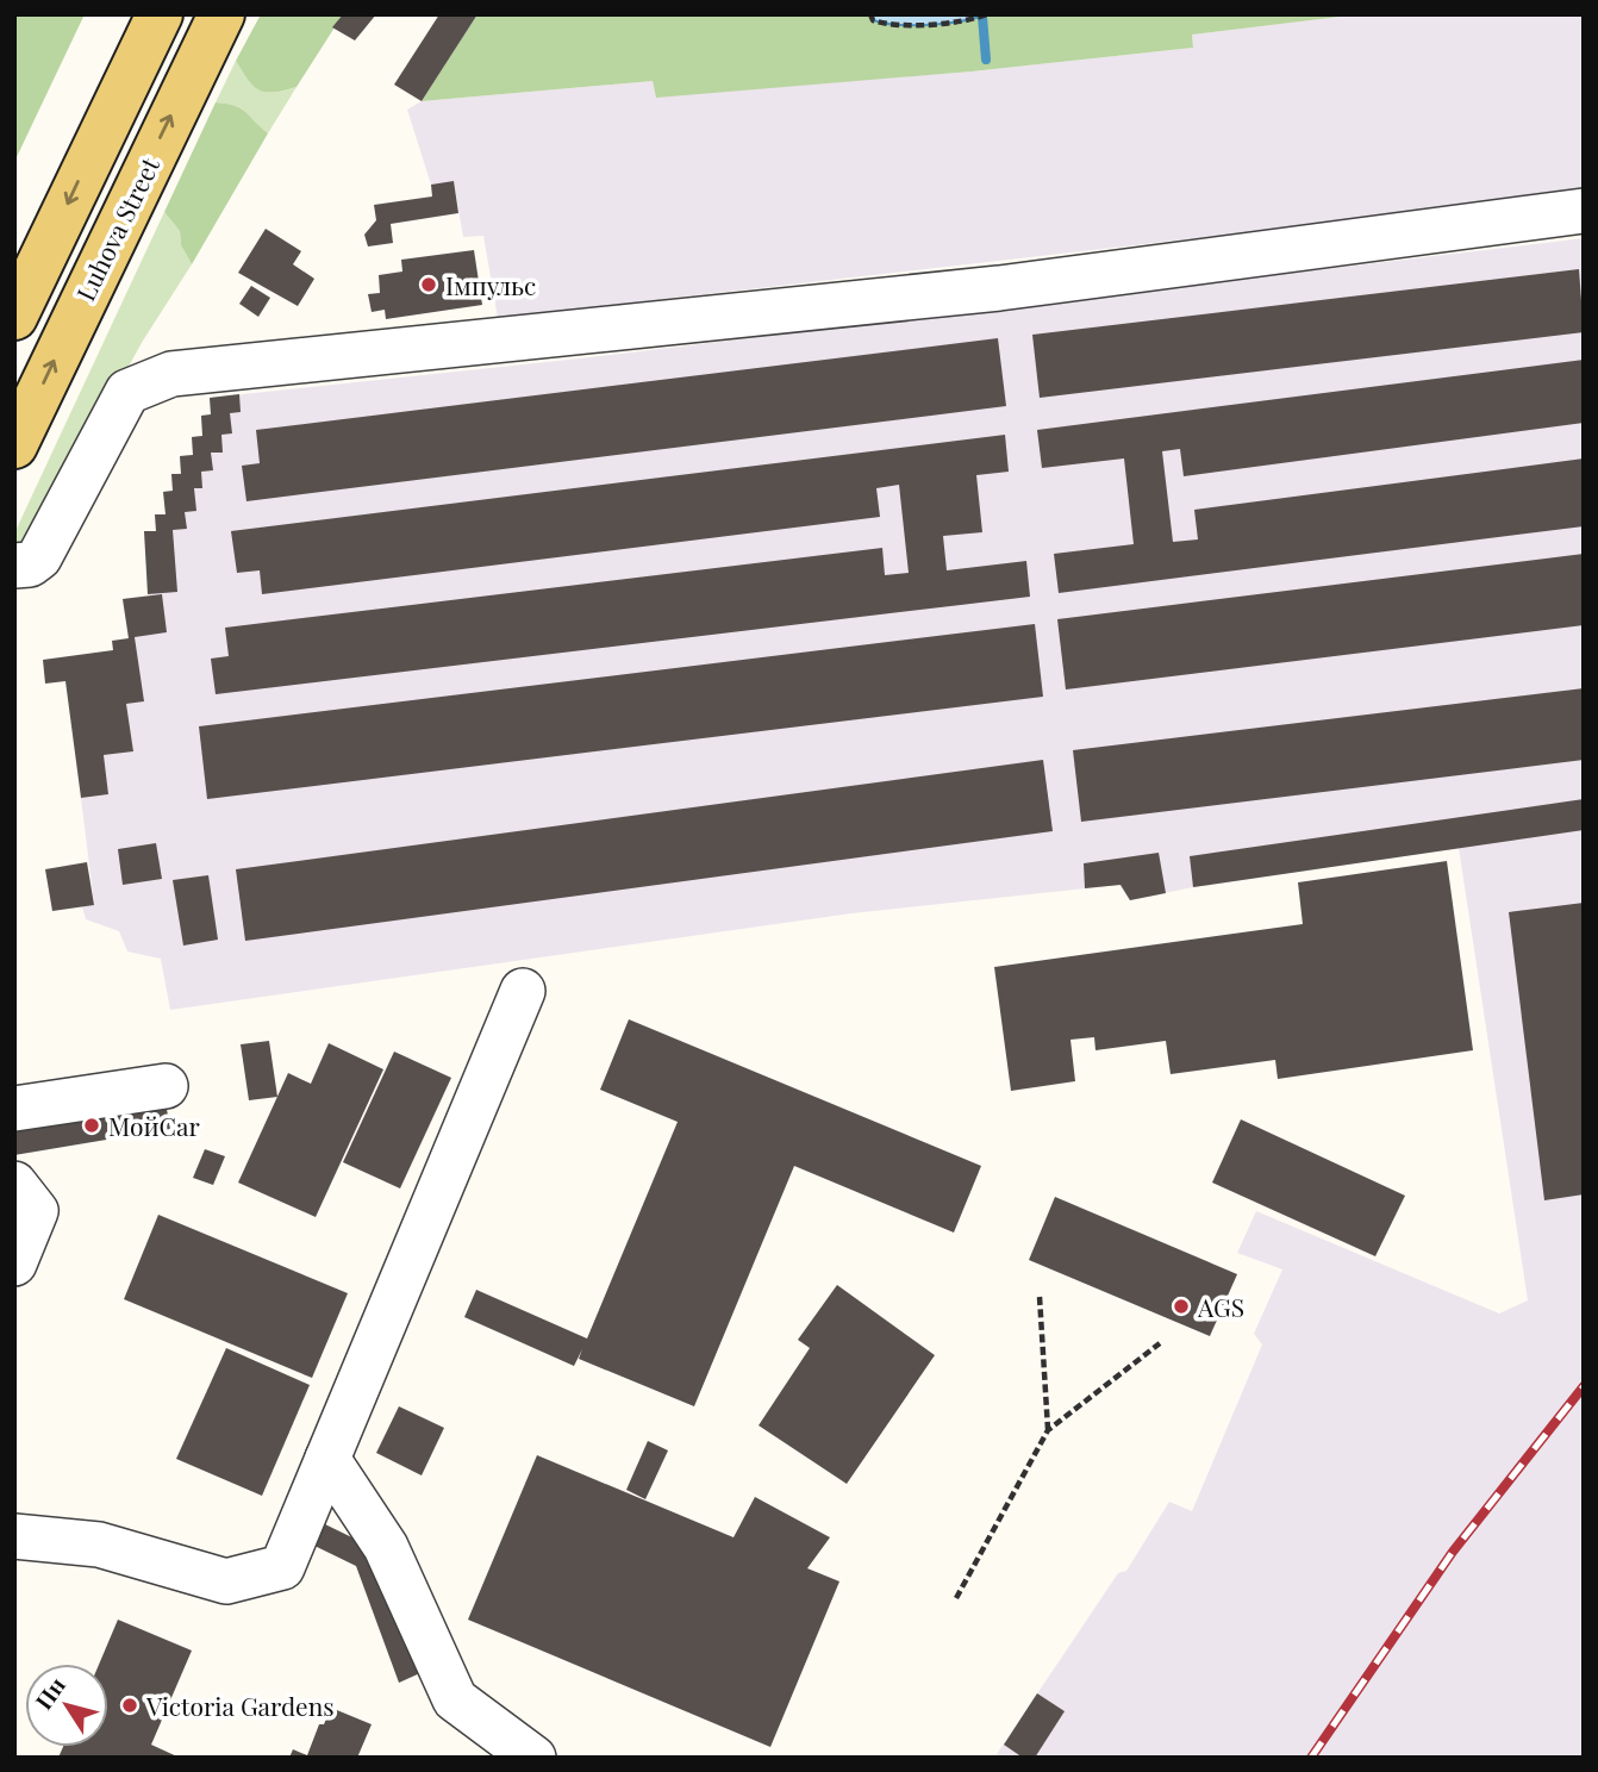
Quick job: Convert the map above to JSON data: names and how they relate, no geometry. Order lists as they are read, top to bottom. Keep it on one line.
{"streets":{"main road":["Luhova Street"]},"places":["Імпульс","МойCar","AGS","Victoria Gardens"],"north":"top left"}
